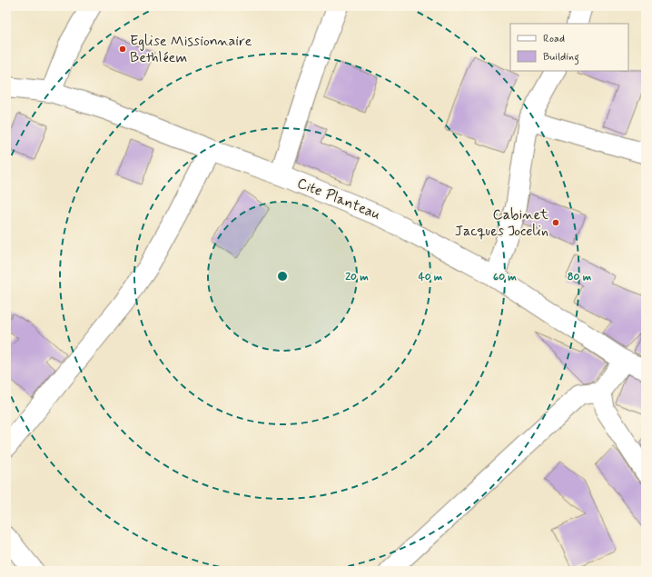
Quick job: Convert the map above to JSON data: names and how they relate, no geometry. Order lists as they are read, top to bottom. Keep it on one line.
{"streets":{"street":["Cite Planteau"]},"places":["Eglise Missionnaire Bethléem","Cabinet Jacques Jocelin"],"legend":["Road","Building"],"rings":["20 m","40 m","60 m","80 m"]}
